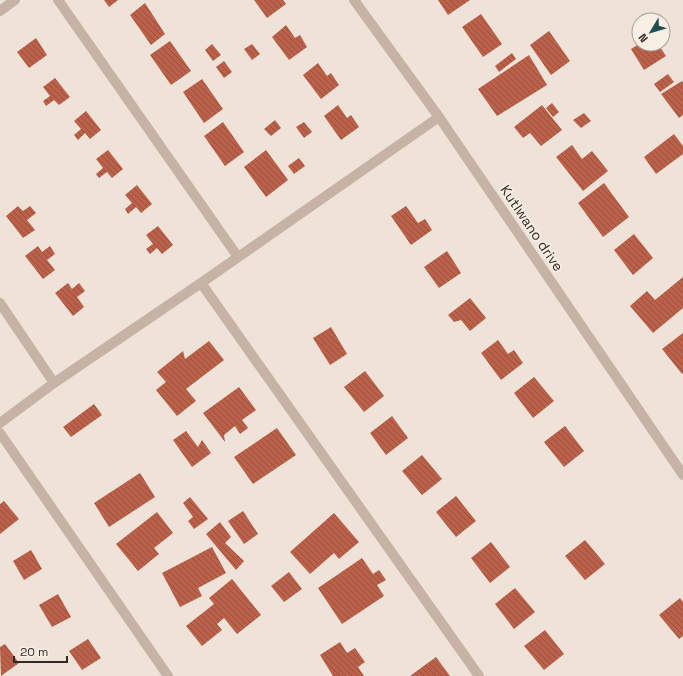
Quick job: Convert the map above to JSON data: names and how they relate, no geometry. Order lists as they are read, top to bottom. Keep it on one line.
{"streets":{"street":["Kutlwano drive"]},"scale_bar":"20 m","north":"bottom left"}
